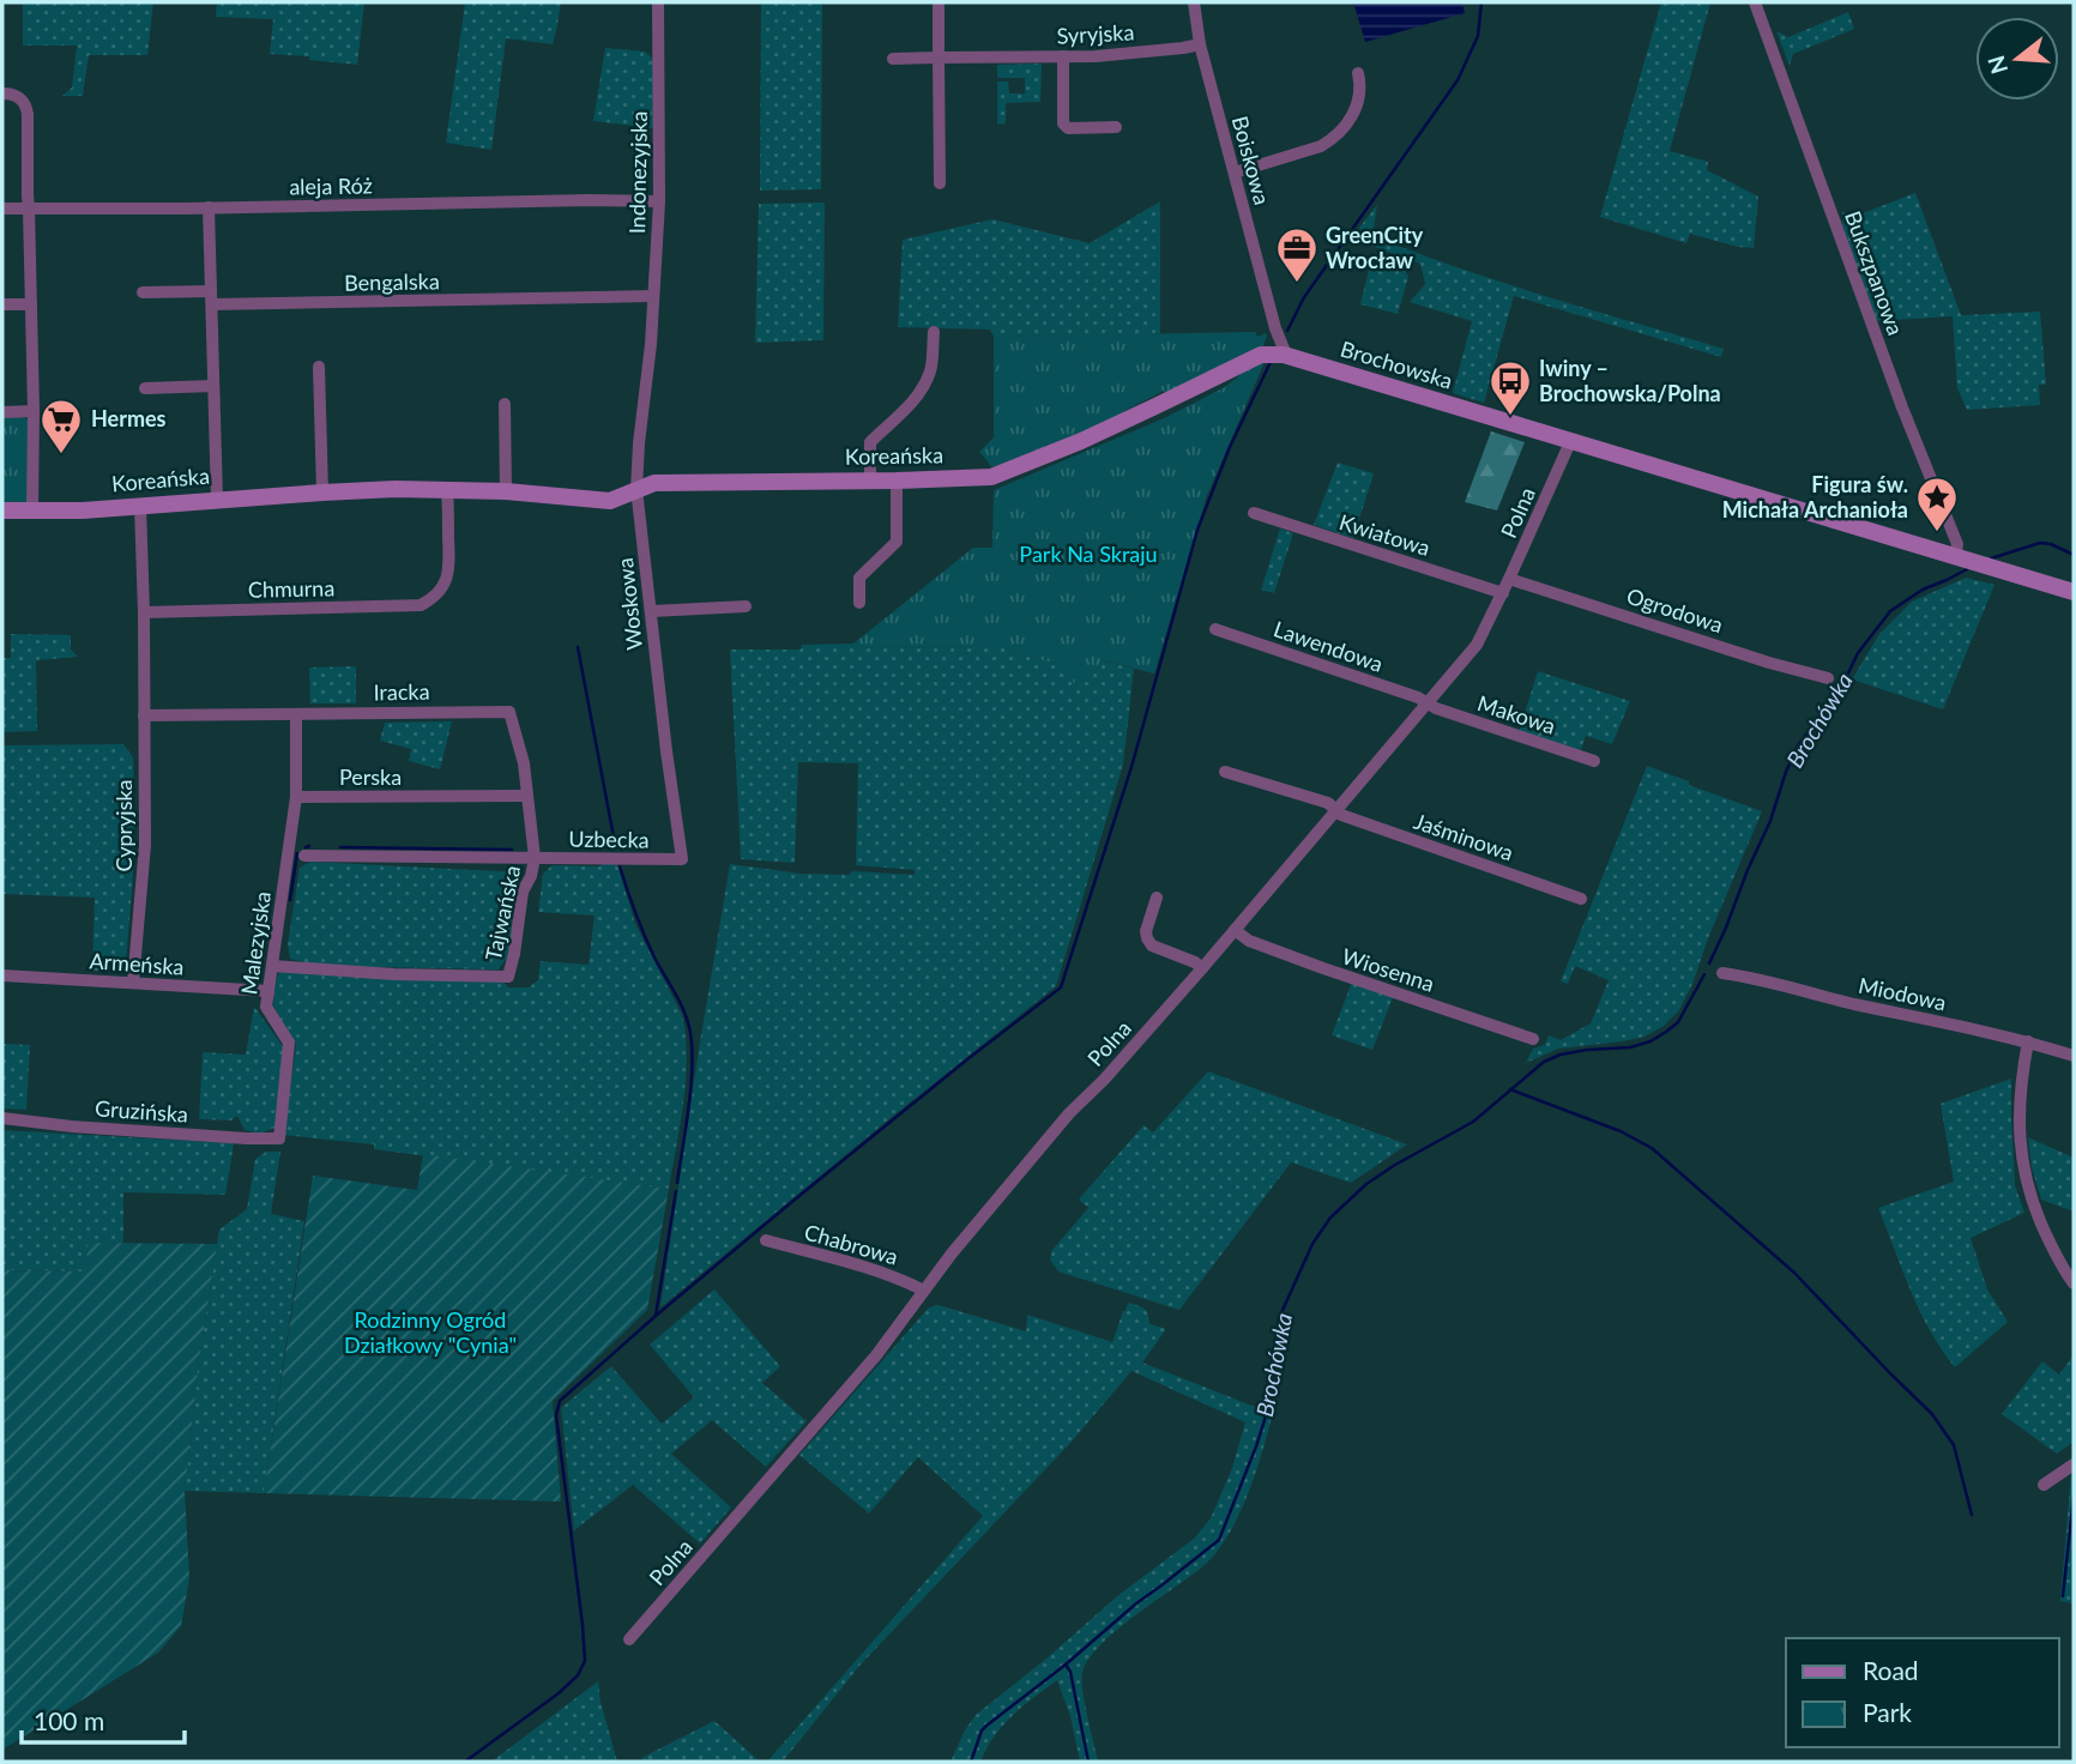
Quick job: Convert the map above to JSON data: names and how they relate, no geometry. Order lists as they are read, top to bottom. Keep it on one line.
{"streets":{"street":["Syryjska","Boiskowa","Indonezyjska","aleja Róż","Bukszpanowa","Bengalska","Brochowska","Koreańska","Polna","Kwiatowa","Chmurna","Woskowa","Ogrodowa","Lawendowa","Iracka","Makowa","Perska","Cypryjska","Jaśminowa","Uzbecka","Tajwańska","Malezyjska","Armeńska","Wiosenna","Miodowa","Gruzińska","Chabrowa"]},"crossings":[["Syryjska","Boiskowa"],["Boiskowa","Brochowska"],["Indonezyjska","aleja Róż"],["Indonezyjska","Bengalska"],["Indonezyjska","Woskowa"],["Bukszpanowa","Brochowska"],["Brochowska","Koreańska"],["Brochowska","Polna"],["Koreańska","Chmurna"],["Koreańska","Woskowa"],["Polna","Kwiatowa"],["Polna","Ogrodowa"],["Polna","Lawendowa"],["Polna","Makowa"],["Polna","Jaśminowa"],["Polna","Wiosenna"],["Polna","Chabrowa"],["Chmurna","Cypryjska"],["Woskowa","Uzbecka"],["Lawendowa","Makowa"],["Iracka","Perska"],["Iracka","Cypryjska"],["Iracka","Uzbecka"],["Iracka","Tajwańska"],["Perska","Malezyjska"],["Cypryjska","Armeńska"],["Uzbecka","Tajwańska"],["Tajwańska","Malezyjska"],["Malezyjska","Armeńska"],["Malezyjska","Gruzińska"]],"water":["Brochówka"],"parks":["Park Na Skraju","Rodzinny Ogród Działkowy \"Cynia\""],"places":{"office":["GreenCity Wrocław"],"bus stop":["Iwiny – Brochowska/Polna"],"supermarket":["Hermes"],"place":["Figura św. Michała Archanioła"]},"legend":["Road","Park"],"scale_bar":"100 m","north":"left"}
